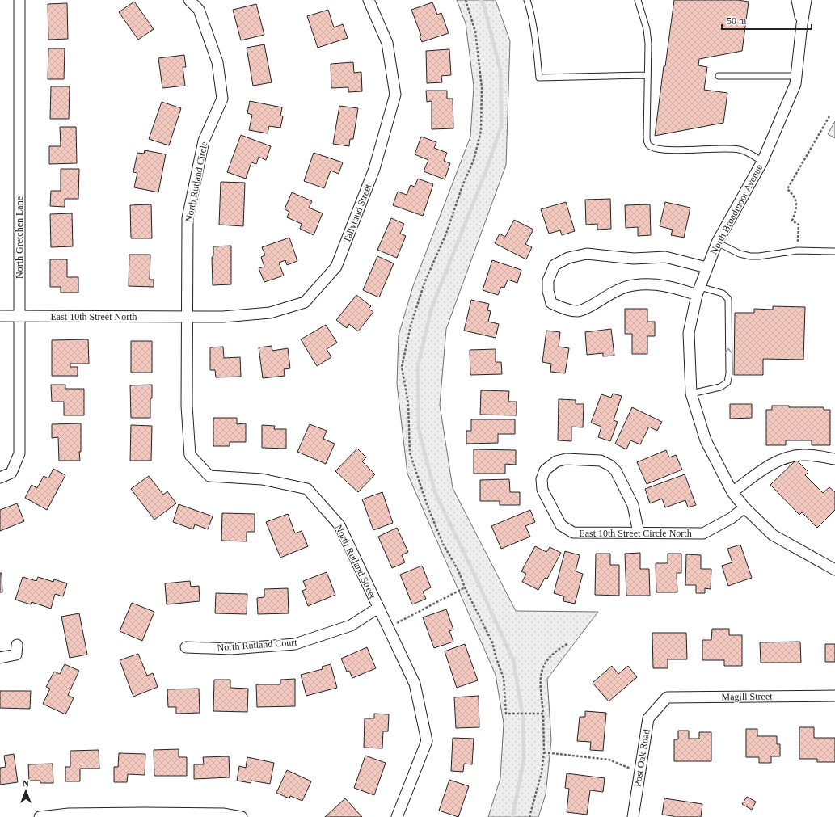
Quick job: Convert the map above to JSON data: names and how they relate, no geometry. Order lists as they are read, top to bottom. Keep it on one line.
{"streets":{"street":["North Rutland Circle","North Broadmoor Avenue","Tallyrand Street","North Gretchen Lane","East 10th Street North","East 10th Street Circle North","North Rutland Street","North Rutland Court","Magill Street","Post Oak Road"]},"crossings":[["North Rutland Circle","Tallyrand Street"],["North Rutland Circle","East 10th Street North"],["North Rutland Circle","North Rutland Street"],["North Broadmoor Avenue","East 10th Street Circle North"],["Tallyrand Street","East 10th Street North"],["Tallyrand Street","North Rutland Street"],["North Gretchen Lane","East 10th Street North"],["East 10th Street North","North Rutland Street"],["North Rutland Street","North Rutland Court"],["Magill Street","Post Oak Road"]],"scale_bar":"50 m","north":"top"}
